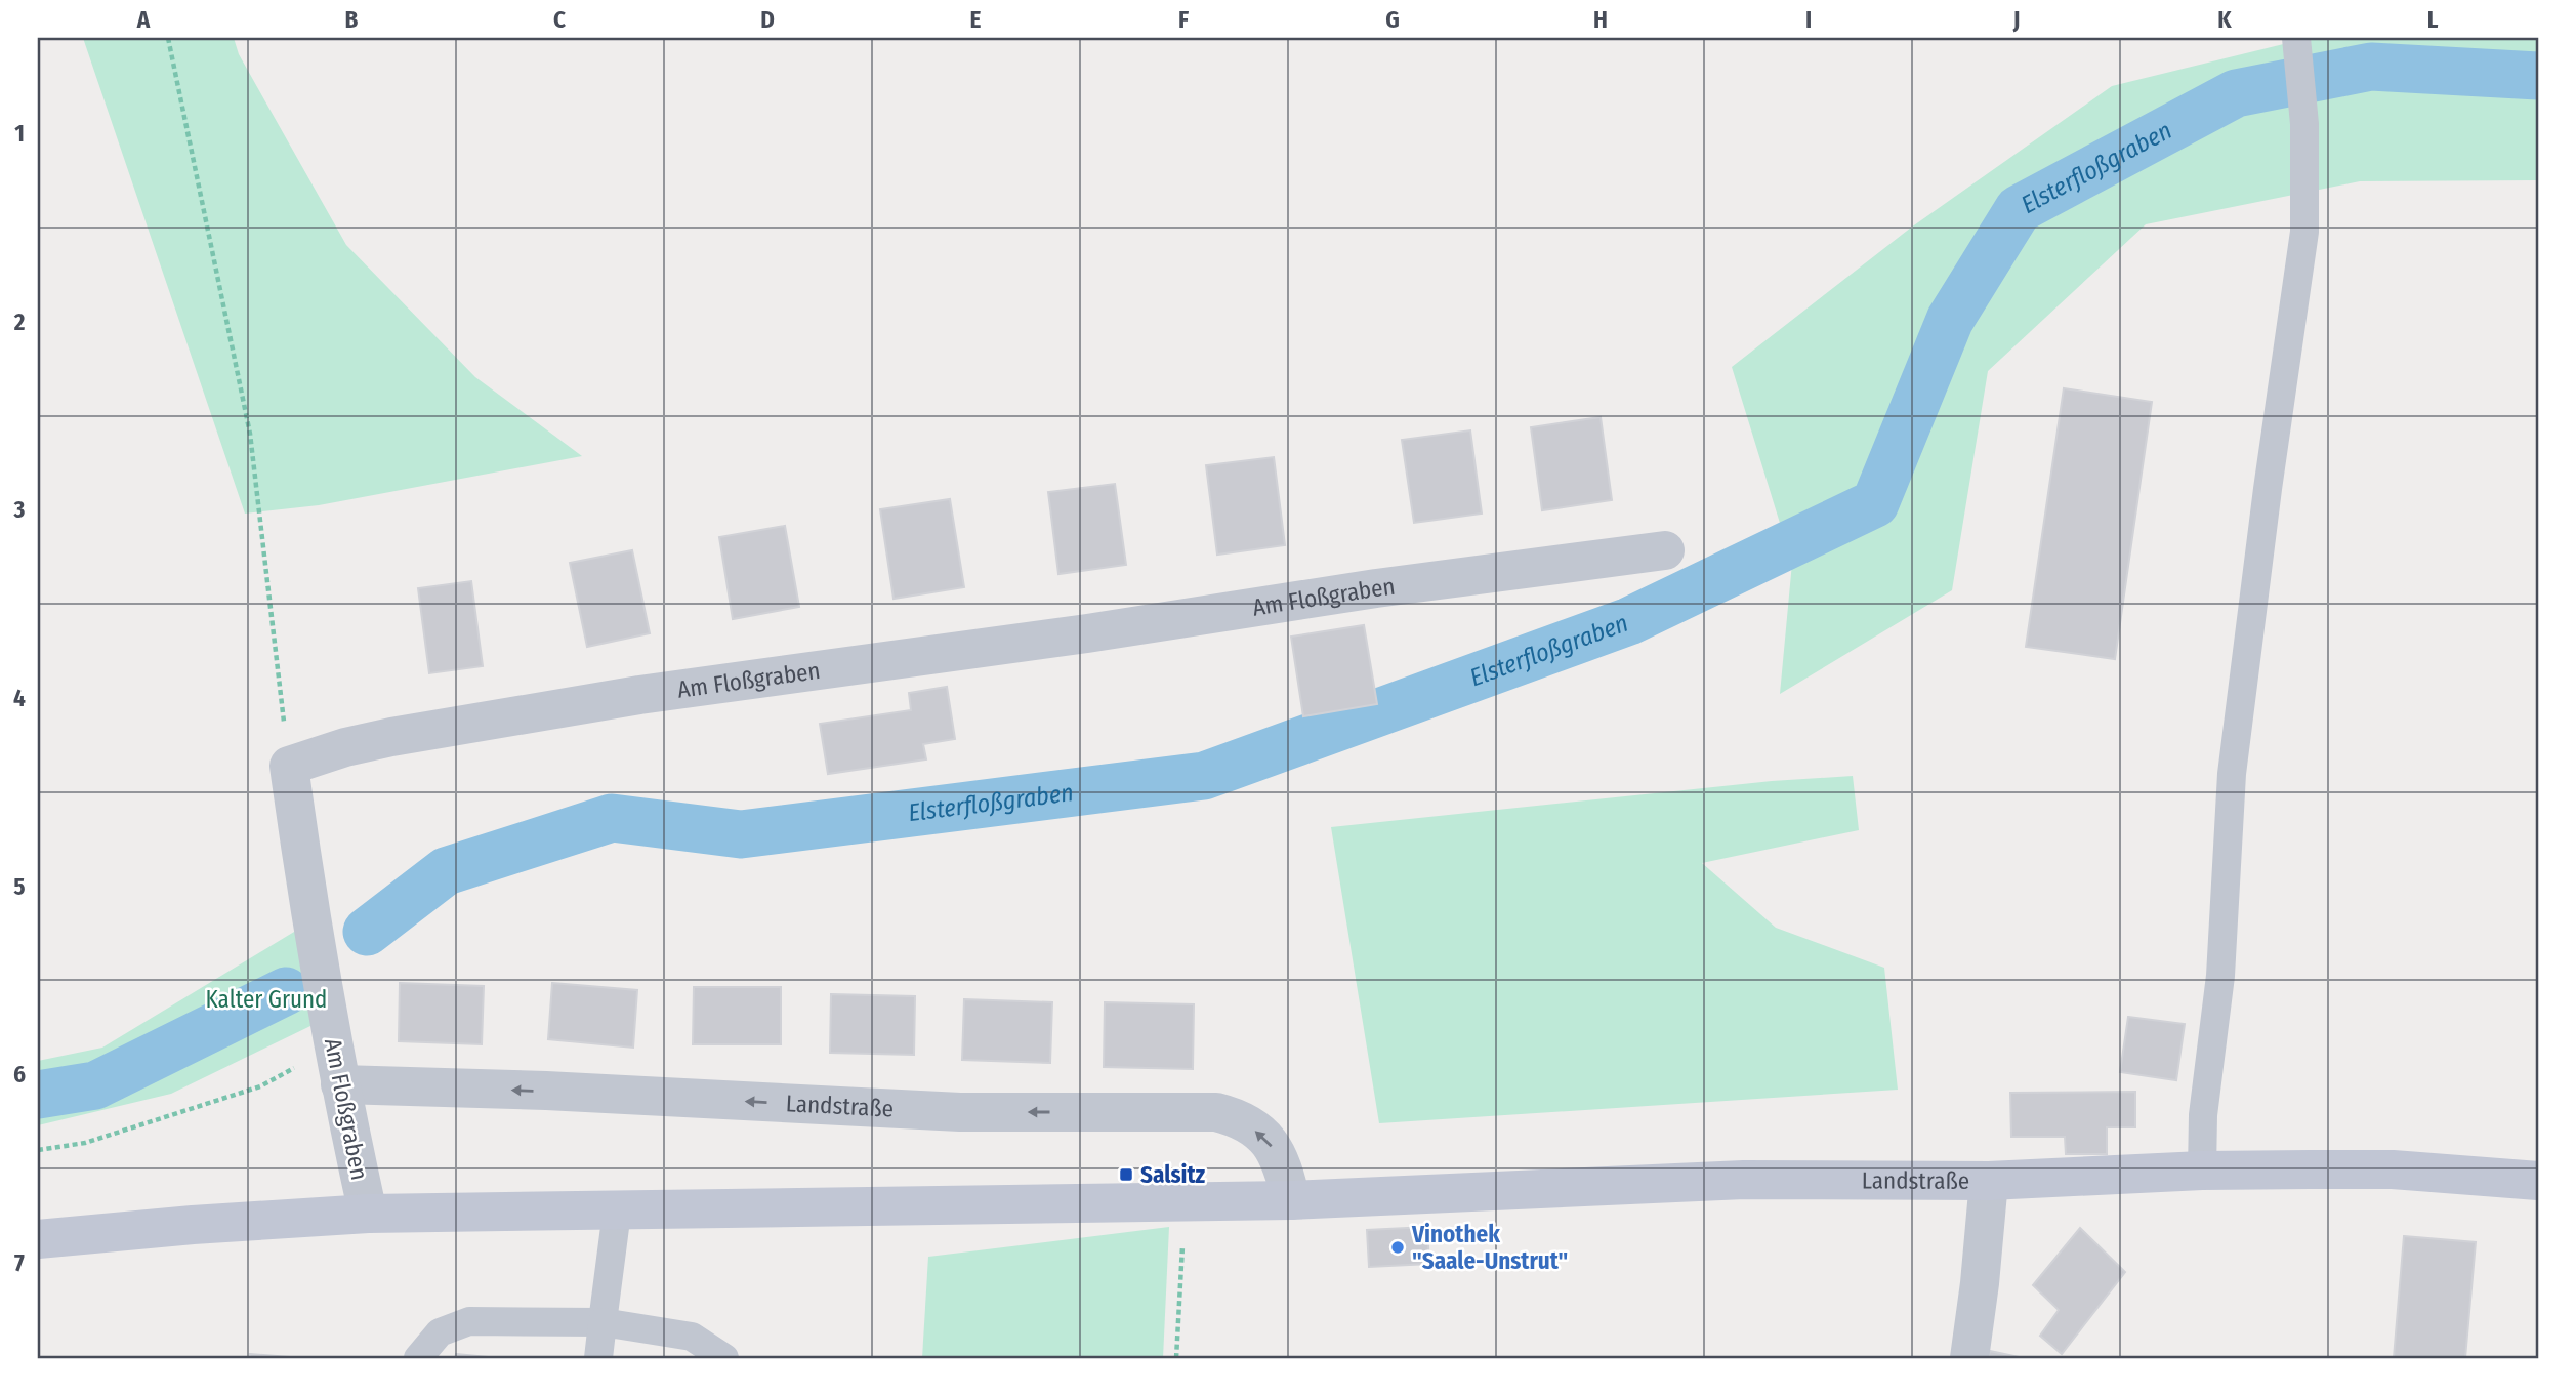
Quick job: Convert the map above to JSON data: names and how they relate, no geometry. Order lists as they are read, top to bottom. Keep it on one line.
{"streets":{"main road":["Landstraße"],"street":["Am Floßgraben"]},"crossings":[["Am Floßgraben","Landstraße"]],"water":["Elsterfloßgraben"],"parks":["Kalter Grund"],"places":{"transit":["Salsitz"],"other":["Vinothek \"Saale-Unstrut\""]},"grid":{"columns":["A","B","C","D","E","F","G","H","I","J","K","L"],"rows":["1","2","3","4","5","6","7"]}}
